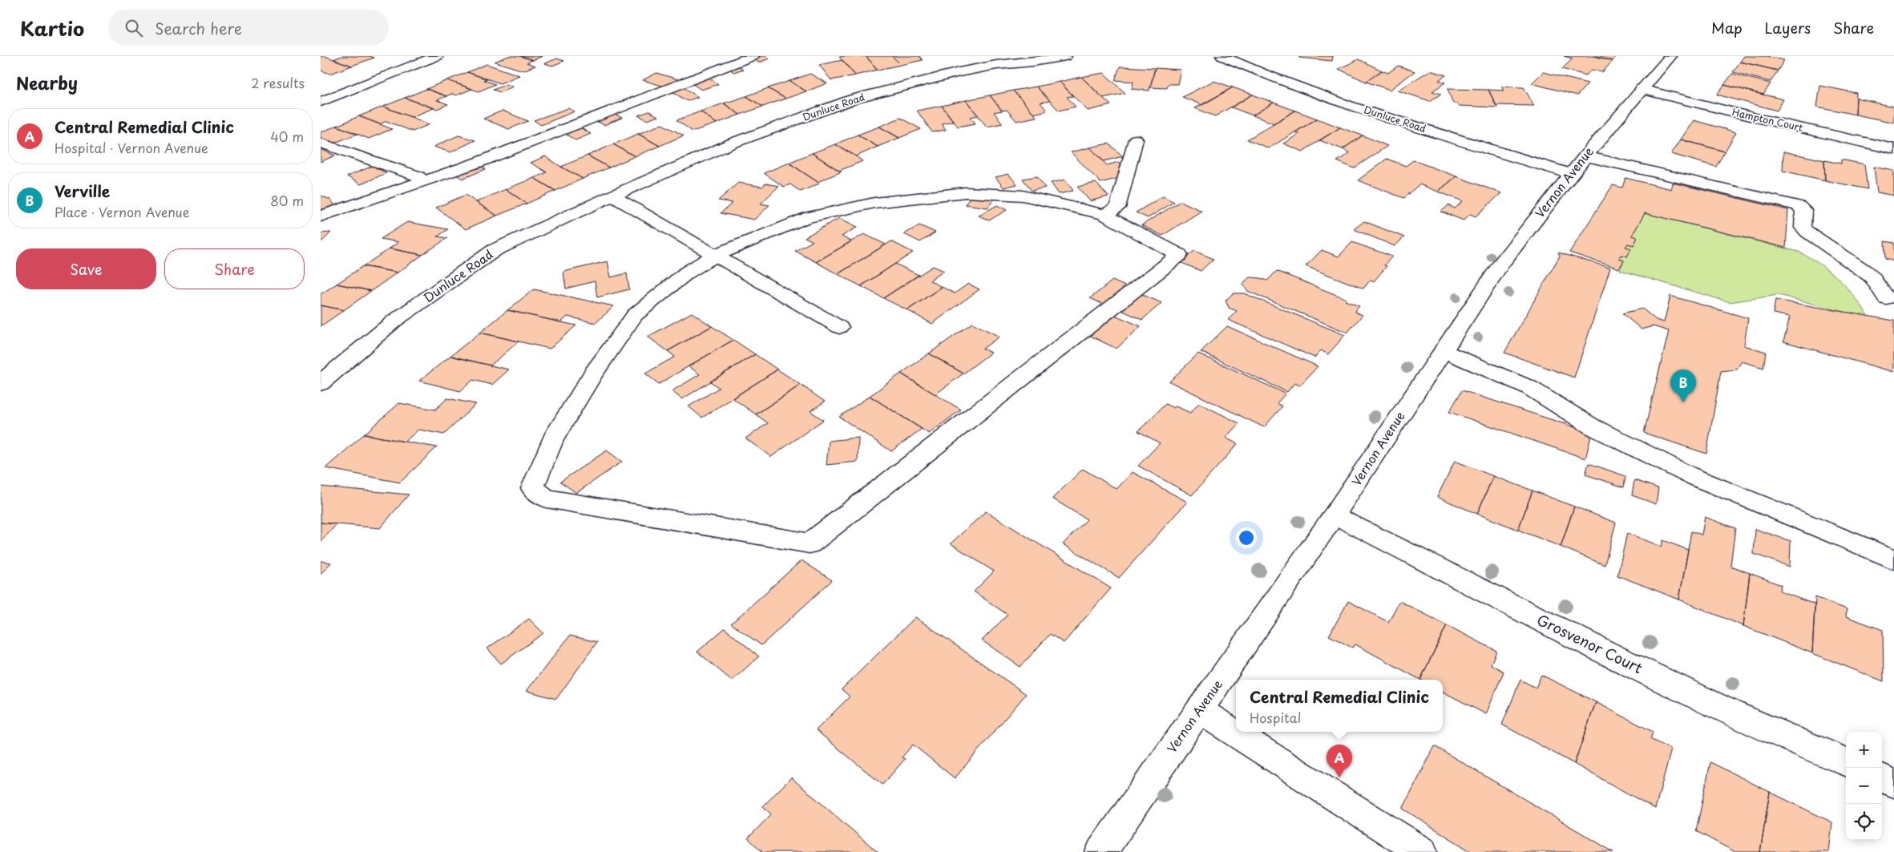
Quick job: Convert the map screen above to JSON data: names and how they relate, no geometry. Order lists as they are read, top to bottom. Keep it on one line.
{"streets":{"street":["Dunluce Road","Hampton Court","Vernon Avenue","Grosvenor Court"]},"crossings":[["Dunluce Road","Vernon Avenue"],["Hampton Court","Vernon Avenue"],["Vernon Avenue","Grosvenor Court"]],"page":{"header":"Kartio","search":"Search here","nav":["Map","Layers","Share"],"heading":["Nearby","2 results"],"list":[{"mark":"A","name":"Central Remedial Clinic","note":"Hospital · Vernon Avenue","value":"40 m"},{"mark":"B","name":"Verville","note":"Place · Vernon Avenue","value":"80 m"}],"buttons":["Save","Share"],"pins":["B","A"],"popup":["Central Remedial Clinic","Hospital"],"map_buttons":["+","−"]}}
